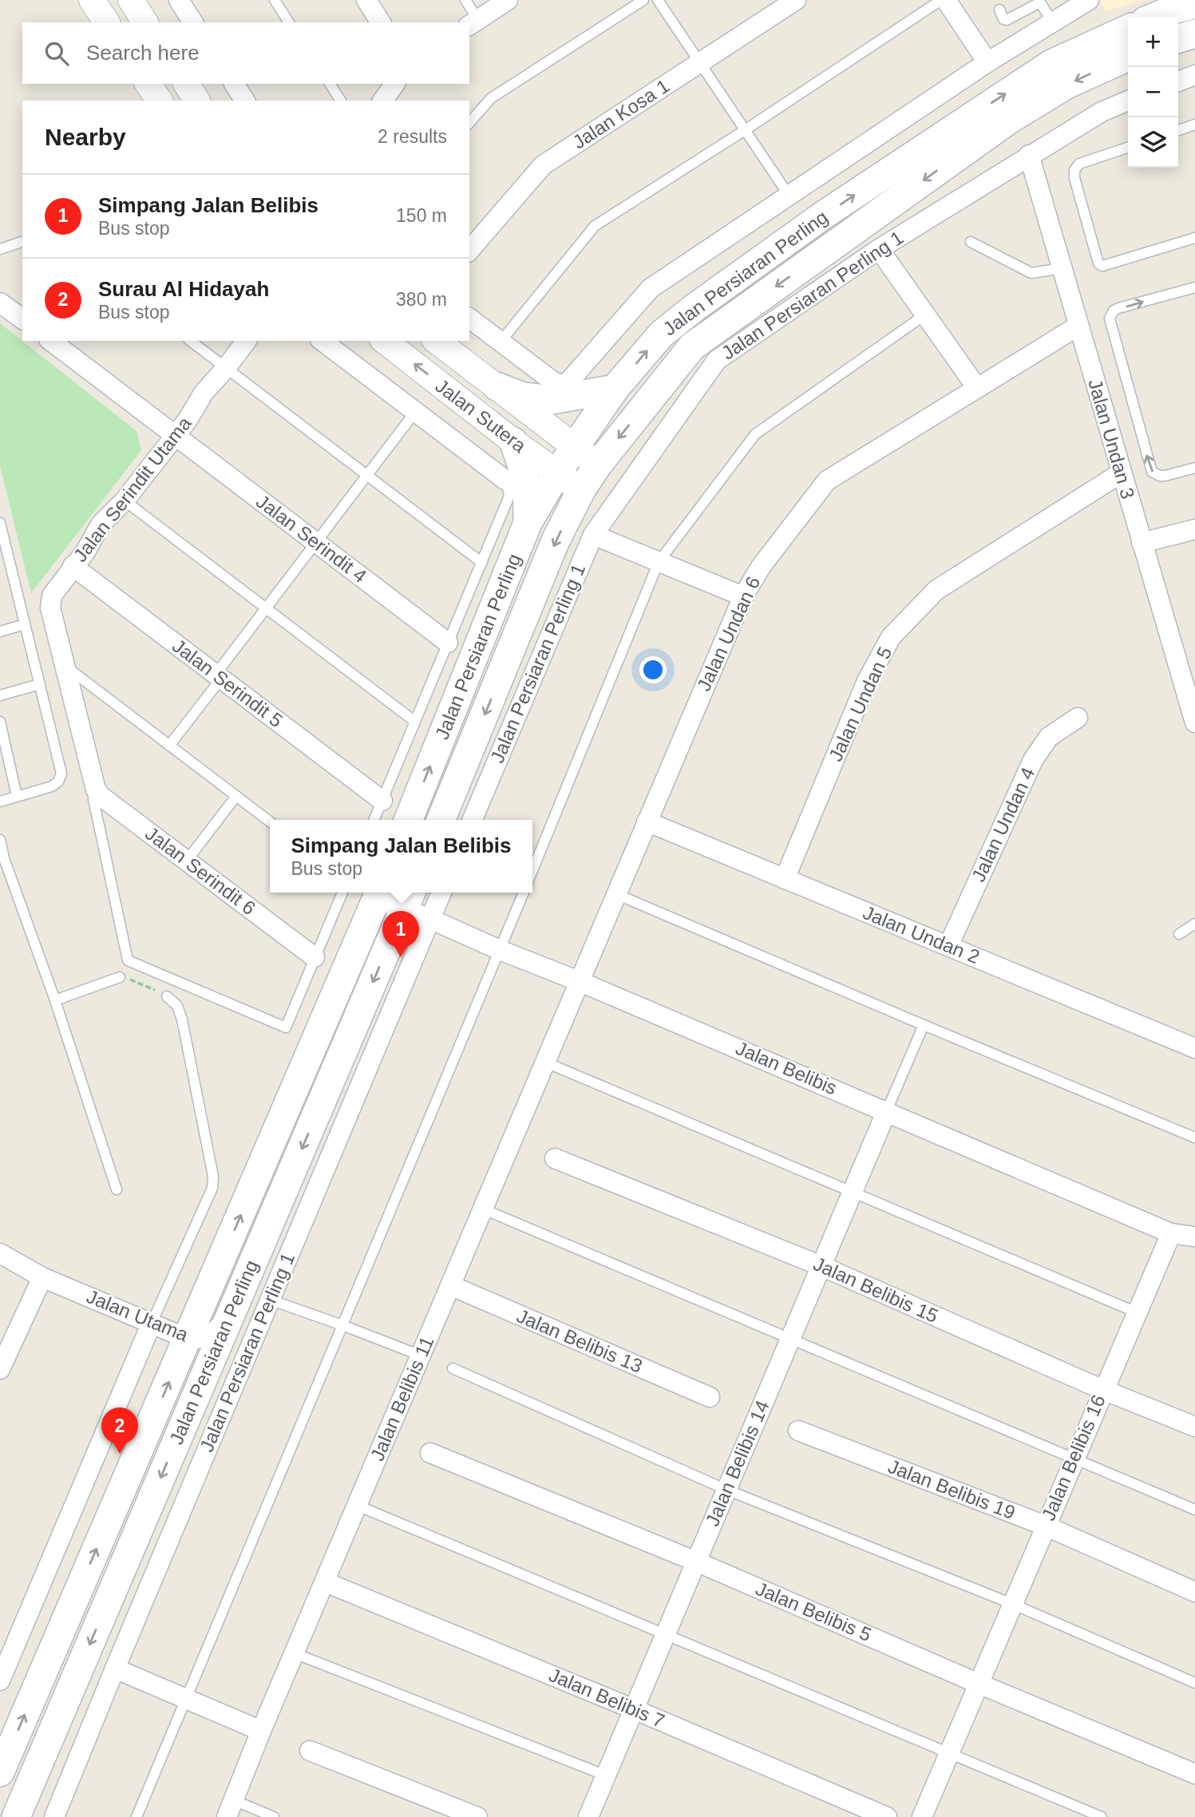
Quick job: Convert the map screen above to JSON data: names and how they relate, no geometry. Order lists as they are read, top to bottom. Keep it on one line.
{"streets":{"main road":["Jalan Persiaran Perling"],"street":["Jalan Kosa 1","Jalan Persiaran Perling 1","Jalan Sutera","Jalan Undan 3","Jalan Serindit Utama","Jalan Serindit 4","Jalan Undan 6","Jalan Serindit 5","Jalan Undan 5","Jalan Undan 4","Jalan Serindit 6","Jalan Undan 2","Jalan Belibis","Jalan Belibis 15","Jalan Utama","Jalan Belibis 13","Jalan Belibis 11","Jalan Belibis 16","Jalan Belibis 14","Jalan Belibis 19","Jalan Belibis 5","Jalan Belibis 7"]},"crossings":[["Jalan Persiaran Perling","Jalan Persiaran Perling 1"],["Jalan Persiaran Perling","Jalan Sutera"],["Jalan Persiaran Perling","Jalan Belibis"],["Jalan Persiaran Perling","Jalan Utama"],["Jalan Persiaran Perling 1","Jalan Undan 3"],["Jalan Persiaran Perling 1","Jalan Belibis"],["Jalan Undan 3","Jalan Undan 6"],["Jalan Undan 3","Jalan Undan 5"],["Jalan Serindit Utama","Jalan Serindit 4"],["Jalan Serindit Utama","Jalan Serindit 5"],["Jalan Serindit Utama","Jalan Serindit 6"],["Jalan Undan 6","Jalan Undan 2"],["Jalan Undan 6","Jalan Belibis"],["Jalan Undan 6","Jalan Belibis 11"],["Jalan Undan 5","Jalan Undan 2"],["Jalan Undan 4","Jalan Undan 2"],["Jalan Belibis","Jalan Belibis 11"],["Jalan Belibis","Jalan Belibis 16"],["Jalan Belibis","Jalan Belibis 14"],["Jalan Belibis 15","Jalan Belibis 16"],["Jalan Belibis 15","Jalan Belibis 14"],["Jalan Belibis 13","Jalan Belibis 11"],["Jalan Belibis 11","Jalan Belibis 7"],["Jalan Belibis 16","Jalan Belibis 19"],["Jalan Belibis 16","Jalan Belibis 5"],["Jalan Belibis 14","Jalan Belibis 5"],["Jalan Belibis 14","Jalan Belibis 7"]],"page":{"map_buttons":["+","−"],"search":"Search here","heading":["Nearby","2 results"],"list":[{"mark":"1","name":"Simpang Jalan Belibis","note":"Bus stop","value":"150 m"},{"mark":"2","name":"Surau Al Hidayah","note":"Bus stop","value":"380 m"}],"popup":["Simpang Jalan Belibis","Bus stop"],"pins":["1","2"]}}
